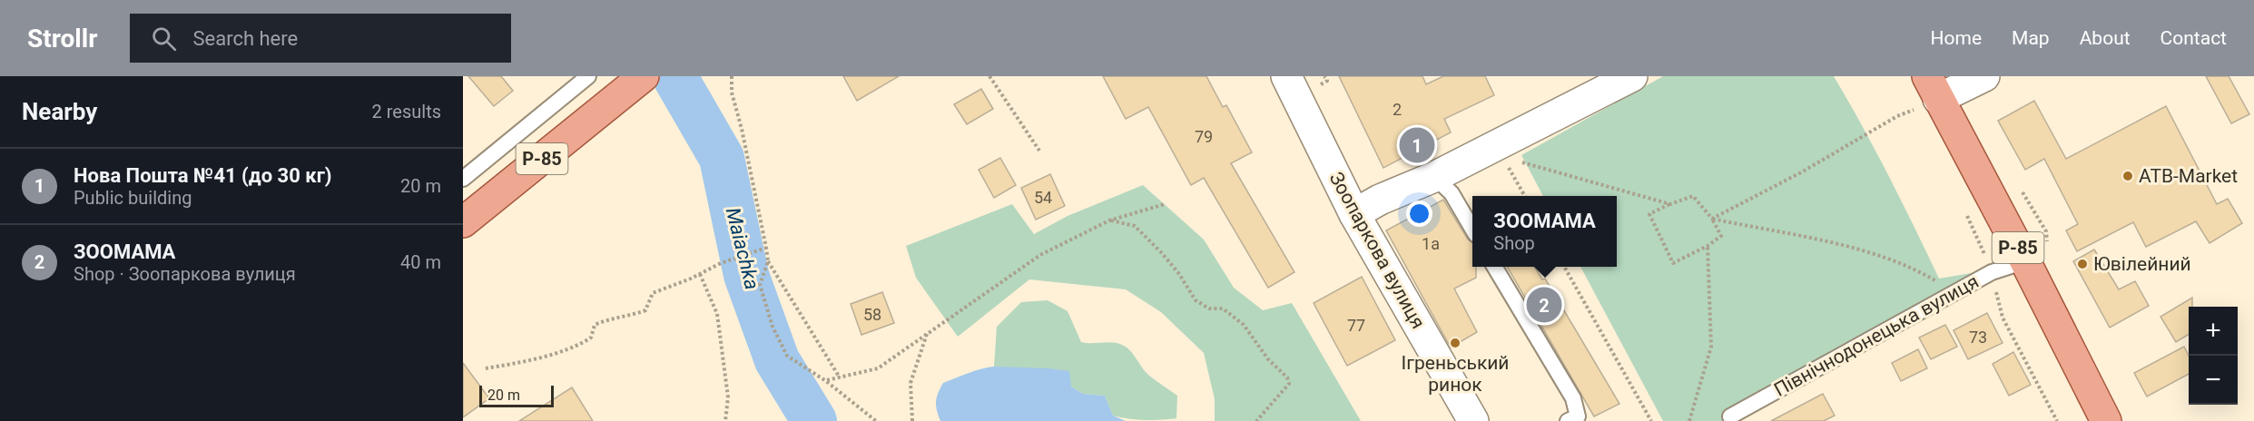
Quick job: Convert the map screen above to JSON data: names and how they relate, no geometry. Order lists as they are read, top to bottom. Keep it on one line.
{"streets":{"main road":["Р-85"],"street":["Зоопаркова вулиця"],"lane":["Північнодонецька вулиця"]},"crossings":[["Р-85","Північнодонецька вулиця"]],"water":["Maiachka"],"places":["ATB-Market","Ювілейний","Ігреньський ринок"],"house_numbers":["2","79","54","1а","58","77","73"],"scale_bar":"20 m","page":{"header":"Strollr","search":"Search here","nav":["Home","Map","About","Contact"],"heading":["Nearby","2 results"],"pins":["1","2"],"list":[{"mark":"1","name":"Нова Пошта №41 (до 30 кг)","note":"Public building","value":"20 m"},{"mark":"2","name":"ЗООМАМА","note":"Shop · Зоопаркова вулиця","value":"40 m"}],"popup":["ЗООМАМА","Shop"],"map_buttons":["+","−"],"scale":"20 m"}}
